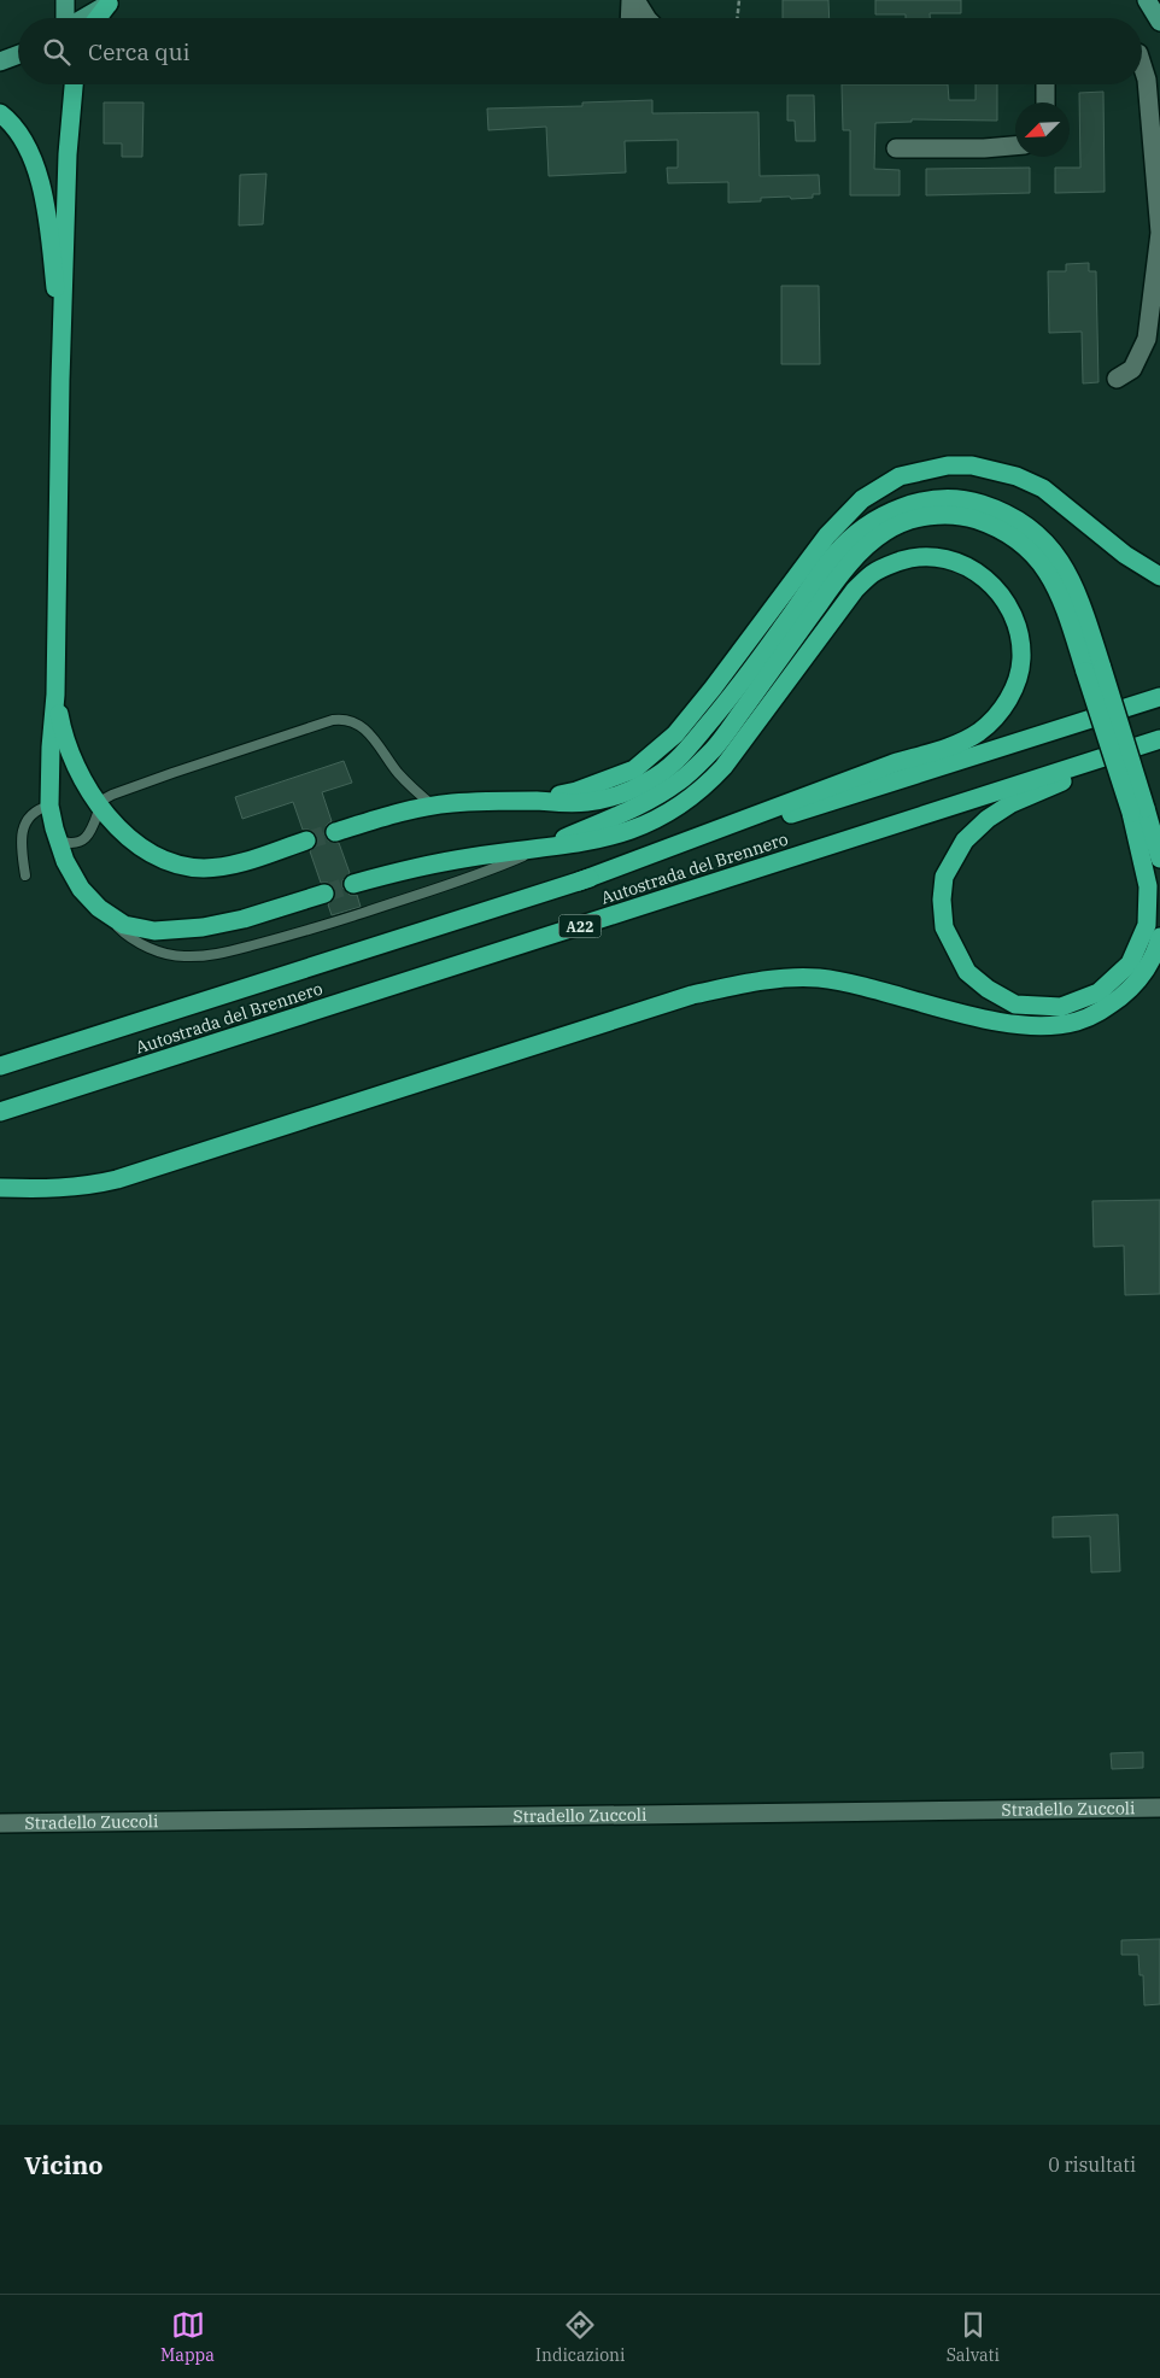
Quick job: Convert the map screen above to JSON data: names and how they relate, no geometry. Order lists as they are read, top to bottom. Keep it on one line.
{"streets":{"highway":["Autostrada del Brennero","A22"],"street":["Stradello Zuccoli"]},"north":"bottom left","page":{"search":"Cerca qui","heading":["Vicino","0 risultati"],"nav":["Mappa","Indicazioni","Salvati"]}}
